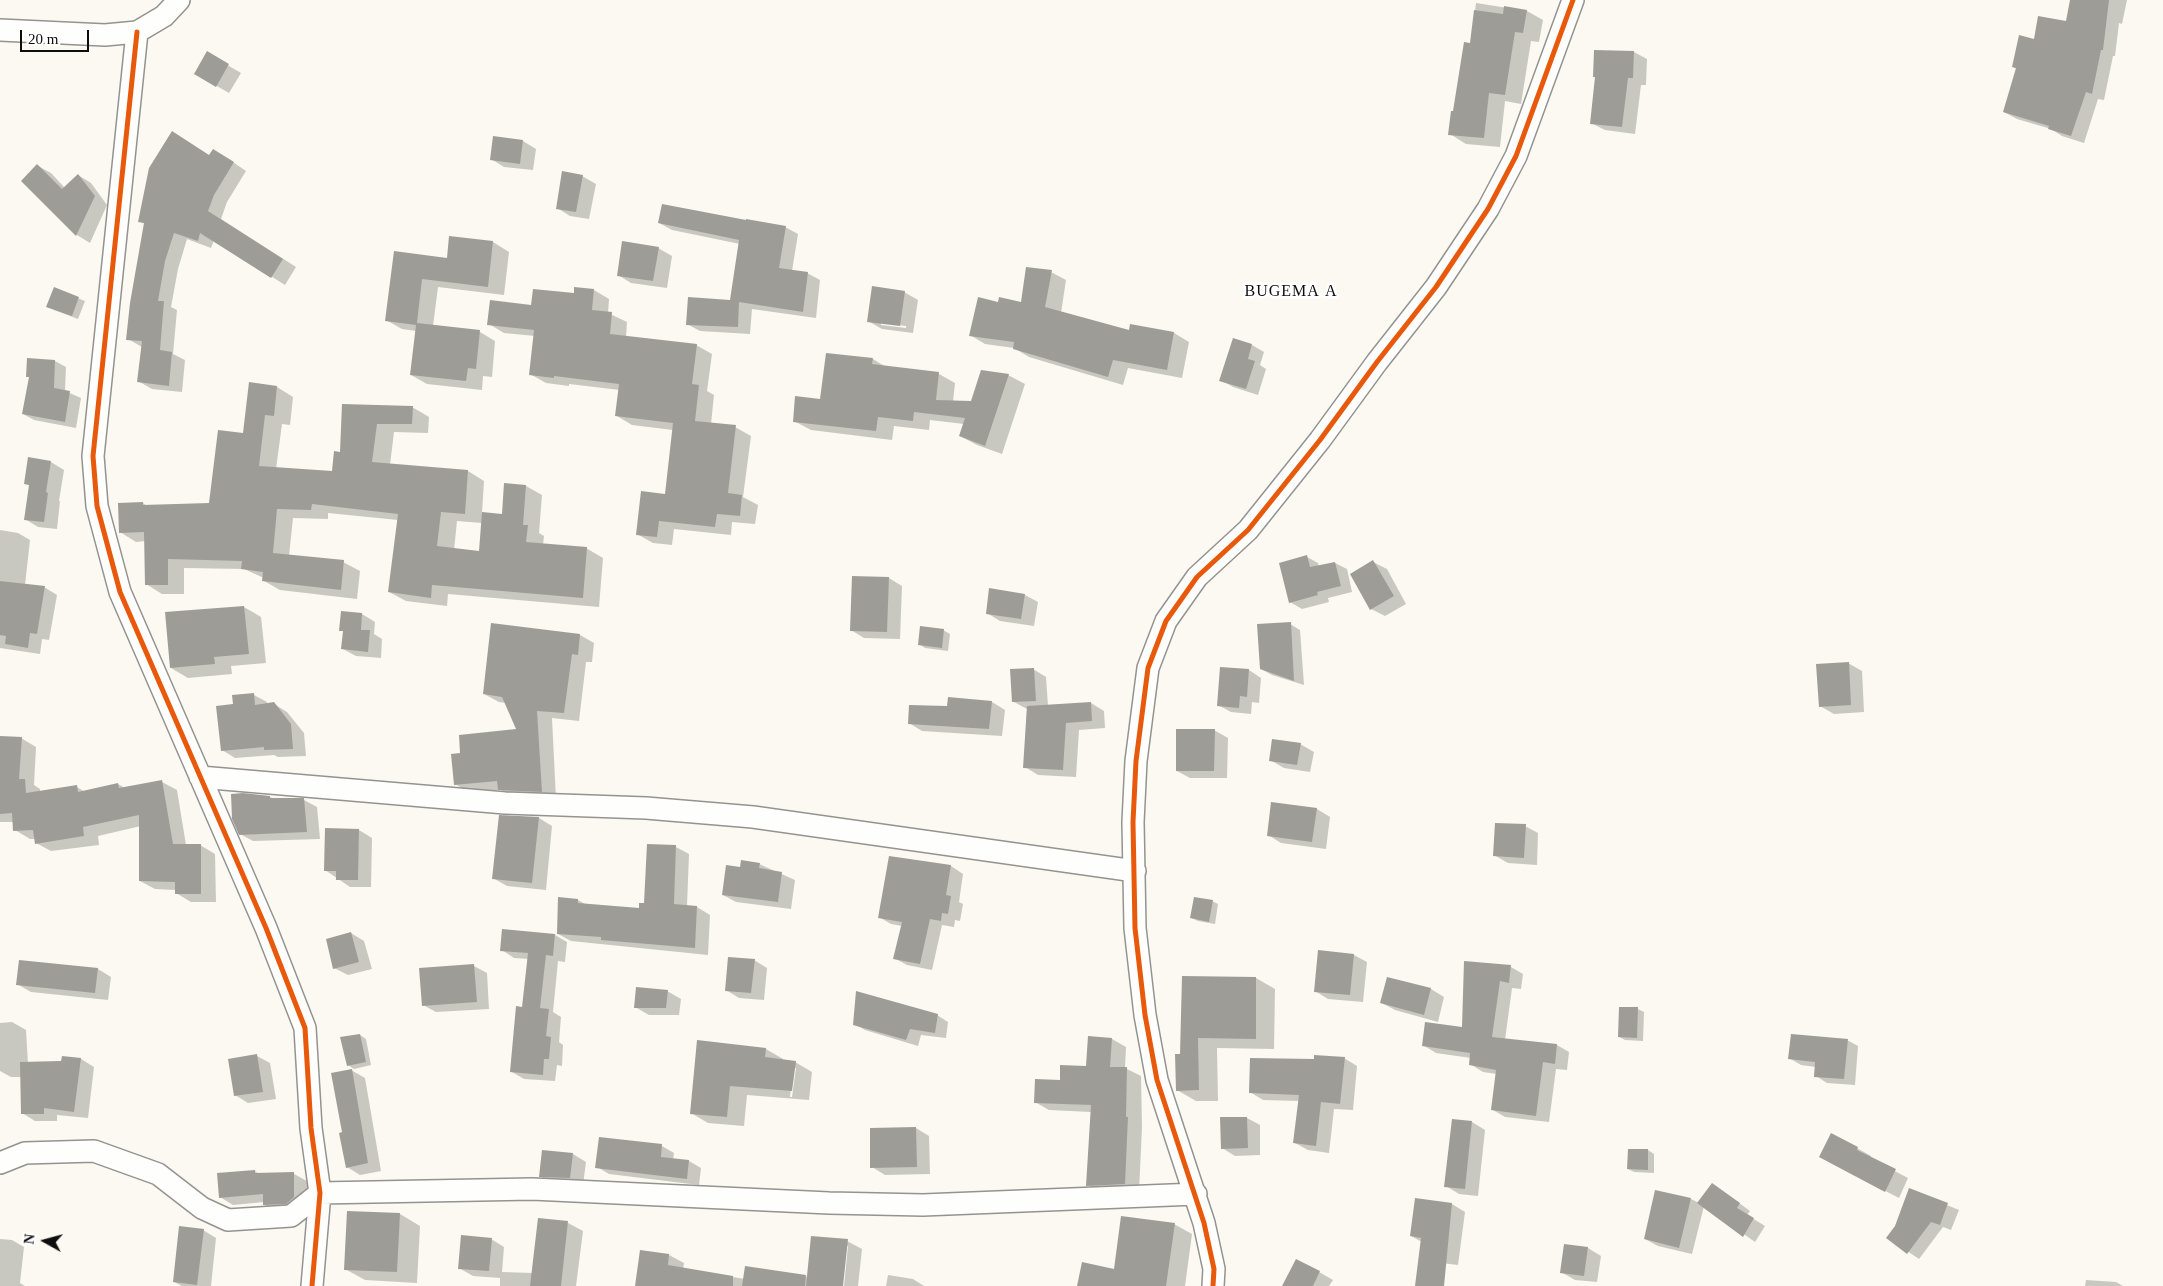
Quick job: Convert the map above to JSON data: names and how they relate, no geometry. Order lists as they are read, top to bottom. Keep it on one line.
{"districts":["BUGEMA A"],"scale_bar":"20 m","north":"left"}
